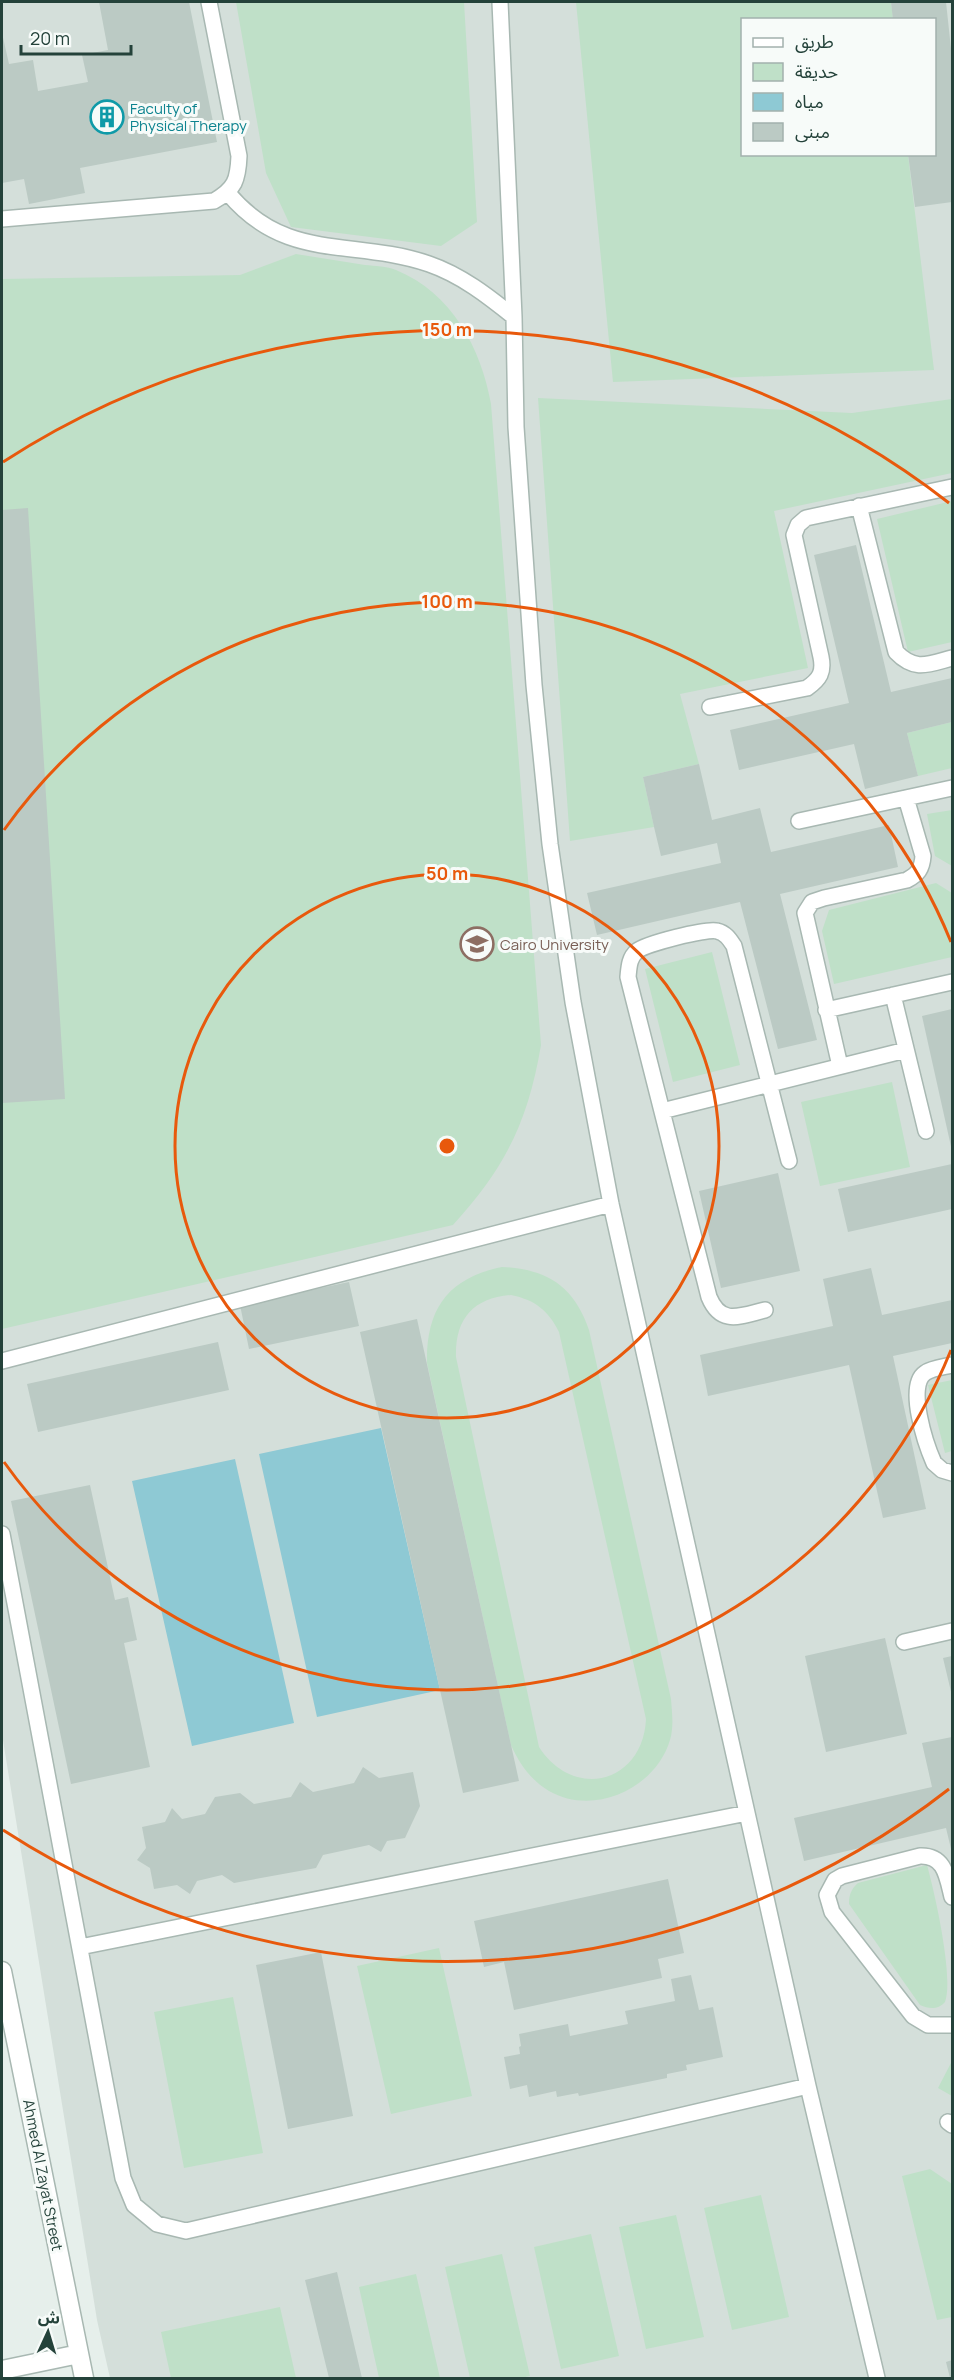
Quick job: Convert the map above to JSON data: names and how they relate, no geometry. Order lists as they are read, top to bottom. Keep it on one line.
{"streets":{"street":["Ahmed Al Zayat Street"]},"places":{"building":["Faculty of Physical Therapy"],"school or university":["Cairo University"]},"legend":["طريق","حديقة","مياه","مبنى"],"scale_bar":"20 m","north":"top","rings":["150 m","100 m","50 m"]}
